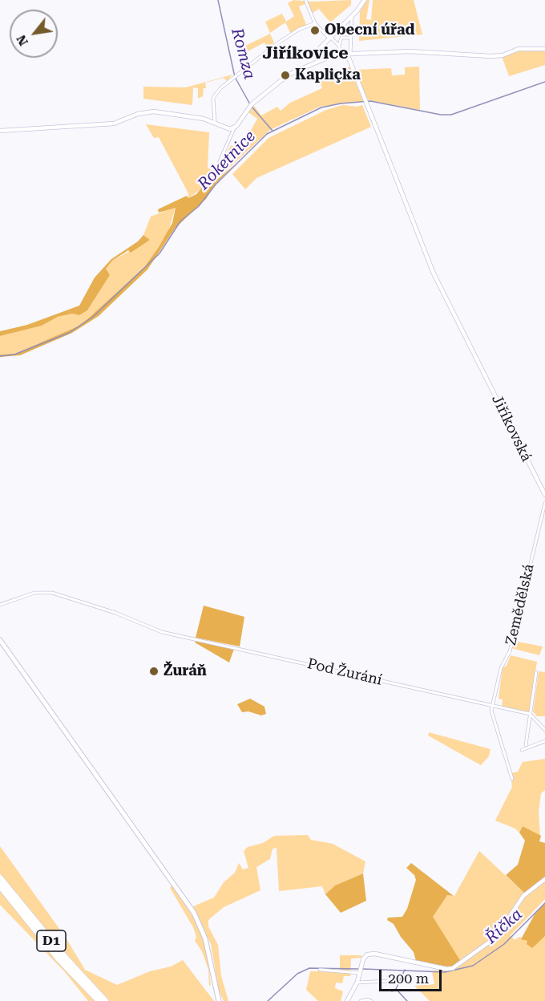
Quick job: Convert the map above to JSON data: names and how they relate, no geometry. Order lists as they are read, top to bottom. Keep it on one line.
{"streets":{"highway":["D1"],"street":["Jiříkovská","Zemědělská","Pod Žurání"]},"crossings":[["Zemědělská","Pod Žurání"]],"districts":["Jiříkovice"],"water":["Romza","Roketnice","Říčka"],"places":["Obecní úřad","Kapliçka","Žuráň"],"scale_bar":"200 m","north":"bottom left"}
